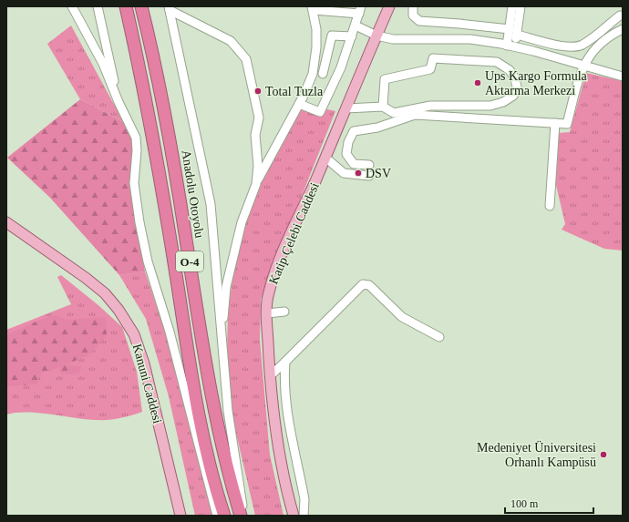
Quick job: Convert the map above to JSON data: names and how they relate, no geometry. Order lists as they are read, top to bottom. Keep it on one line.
{"streets":{"highway":["Anadolu Otoyolu","O-4"],"main road":["Katip Çelebi Caddesi","Kanuni Caddesi"]},"places":["Ups Kargo Formula Aktarma Merkezi","Total Tuzla","DSV","Medeniyet Üniversitesi Orhanlı Kampüsü"],"scale_bar":"100 m"}
